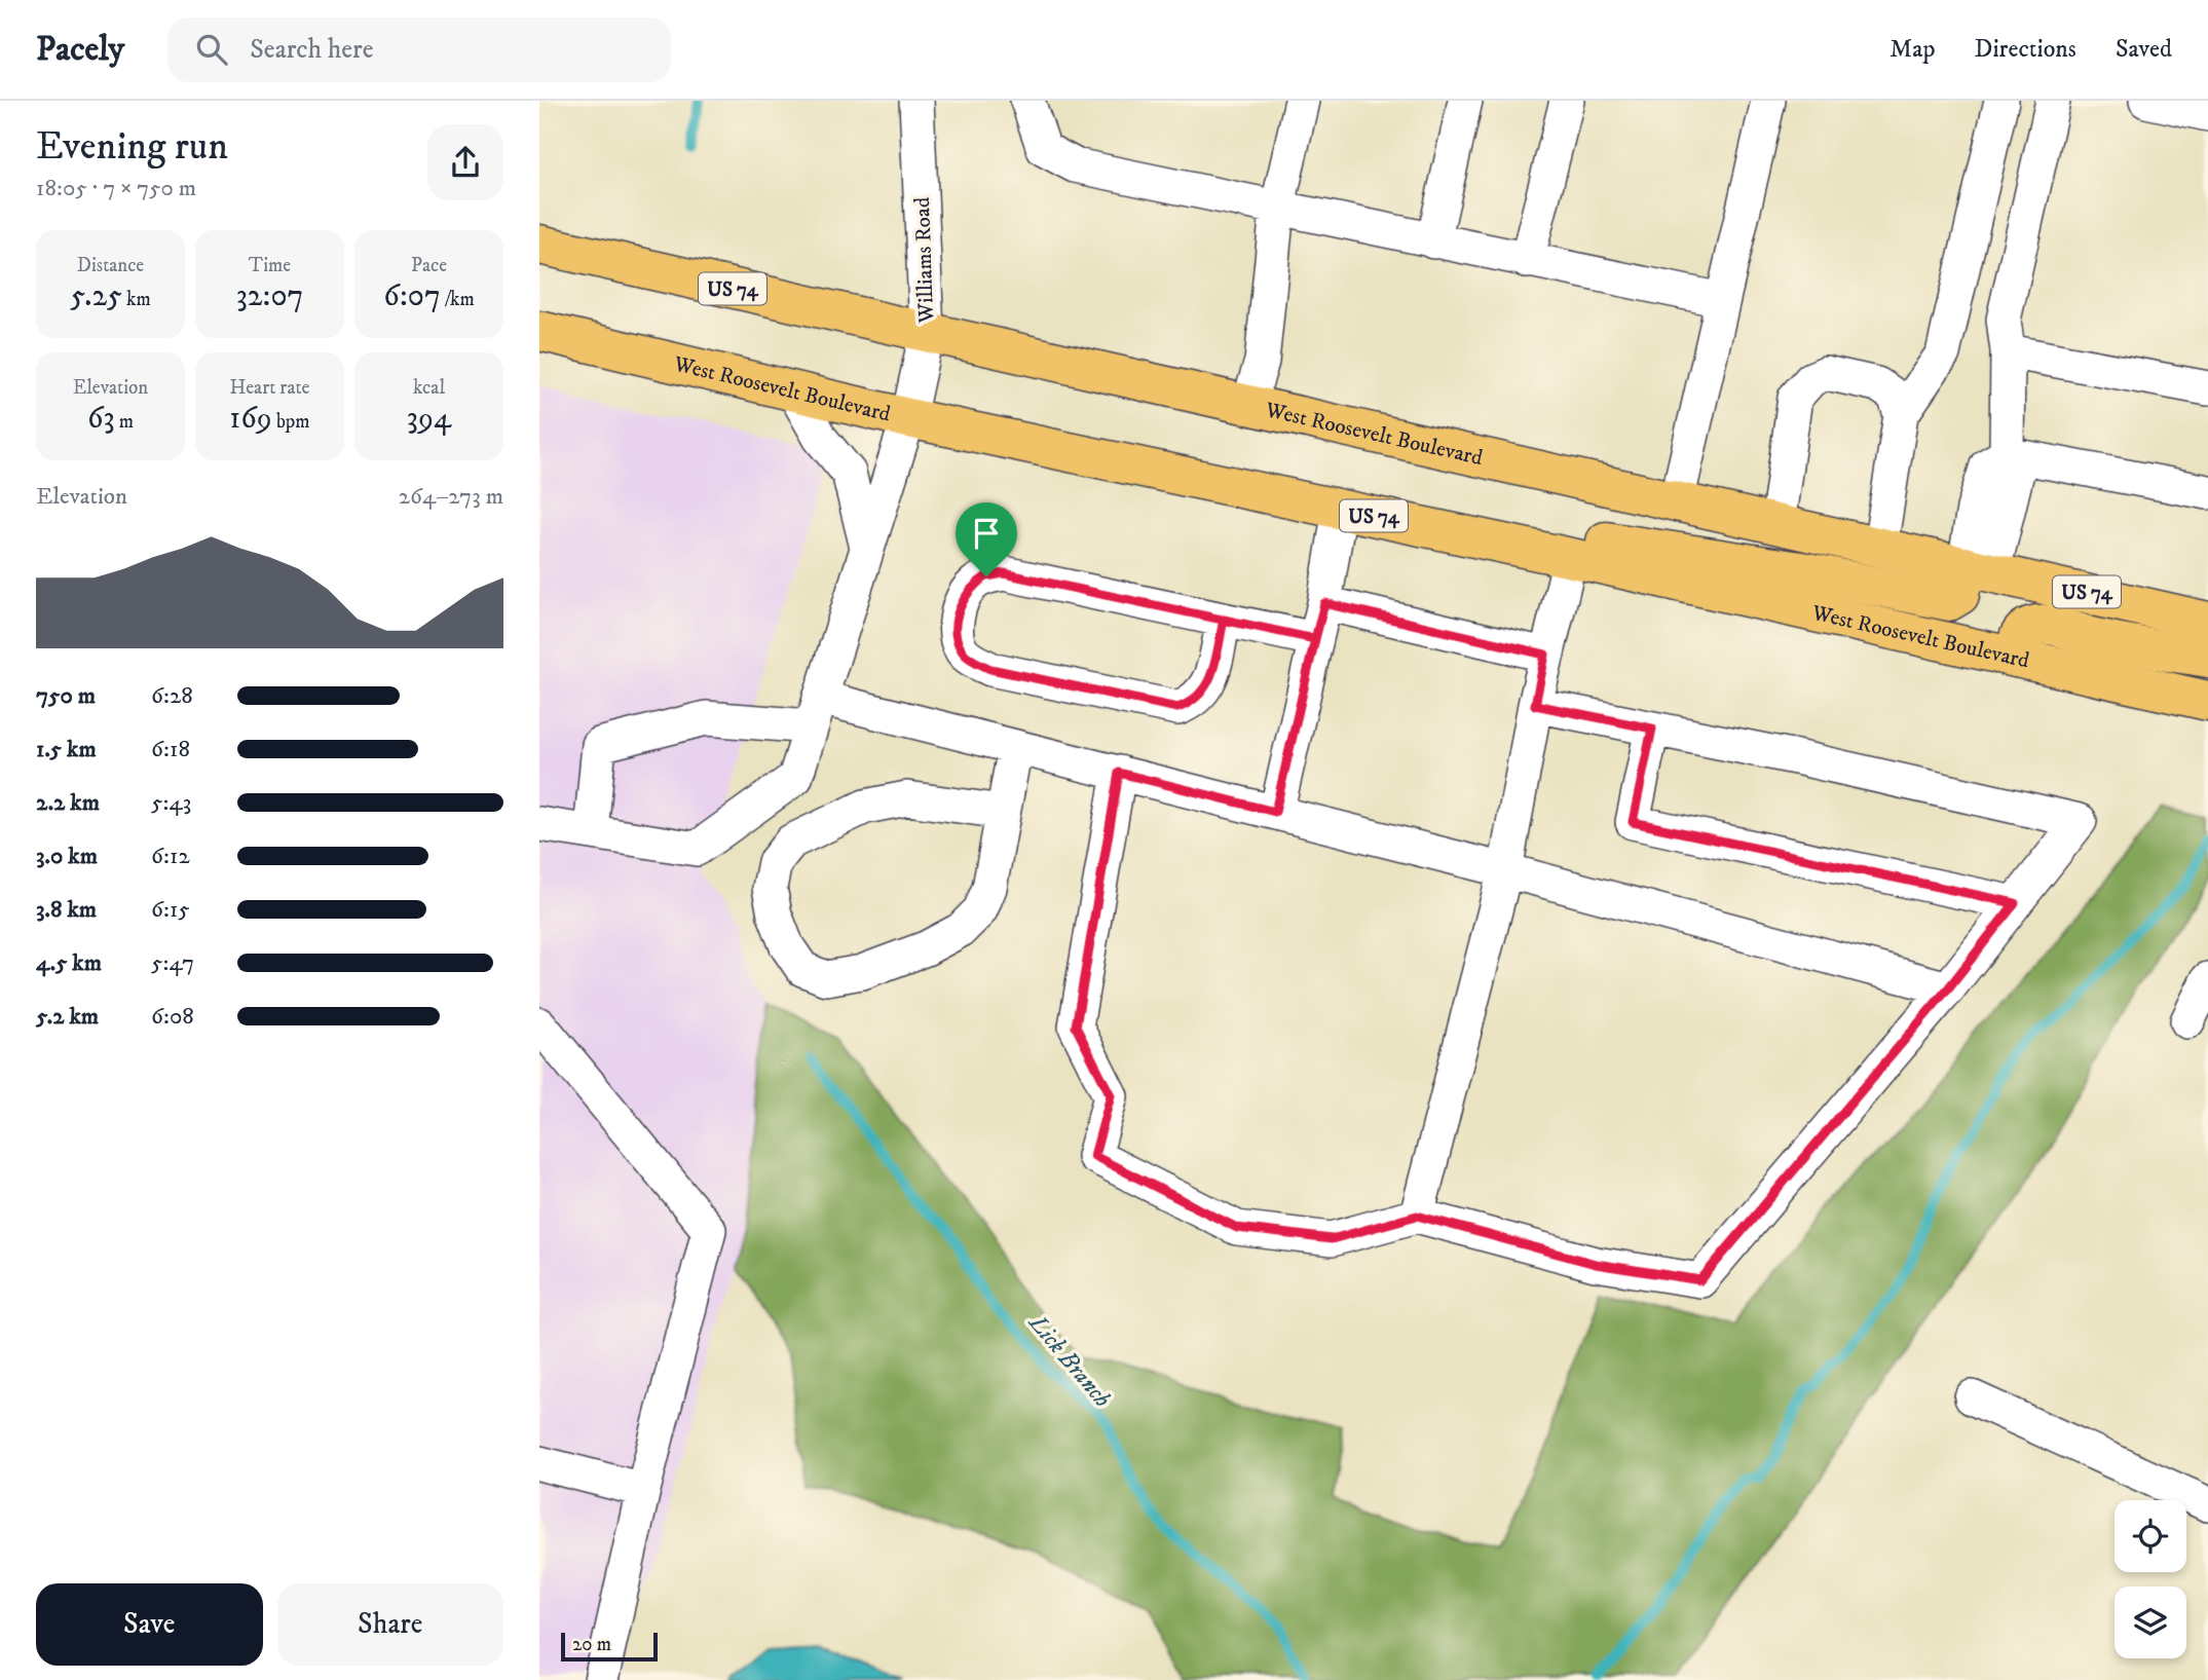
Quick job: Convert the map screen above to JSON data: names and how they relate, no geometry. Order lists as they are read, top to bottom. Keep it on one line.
{"streets":{"highway":["US 74","West Roosevelt Boulevard"],"street":["Williams Road"]},"crossings":[["Williams Road","West Roosevelt Boulevard"]],"water":["Lick Branch"],"scale_bar":"20 m","page":{"header":"Pacely","search":"Search here","nav":["Map","Directions","Saved"],"heading":["Evening run","18:05 · 7 × 750 m"],"stats":[["Distance","5.25 km"],["Time","32:07"],["Pace","6:07 /km"],["Elevation","63 m"],["Heart rate","169 bpm"],["kcal","394"]],"chart":["Elevation","264–273 m"],"list":[{"name":"750 m","note":"6:28"},{"name":"1.5 km","note":"6:18"},{"name":"2.2 km","note":"5:43"},{"name":"3.0 km","note":"6:12"},{"name":"3.8 km","note":"6:15"},{"name":"4.5 km","note":"5:47"},{"name":"5.2 km","note":"6:08"}],"buttons":["Save","Share"],"scale":"20 m"}}
